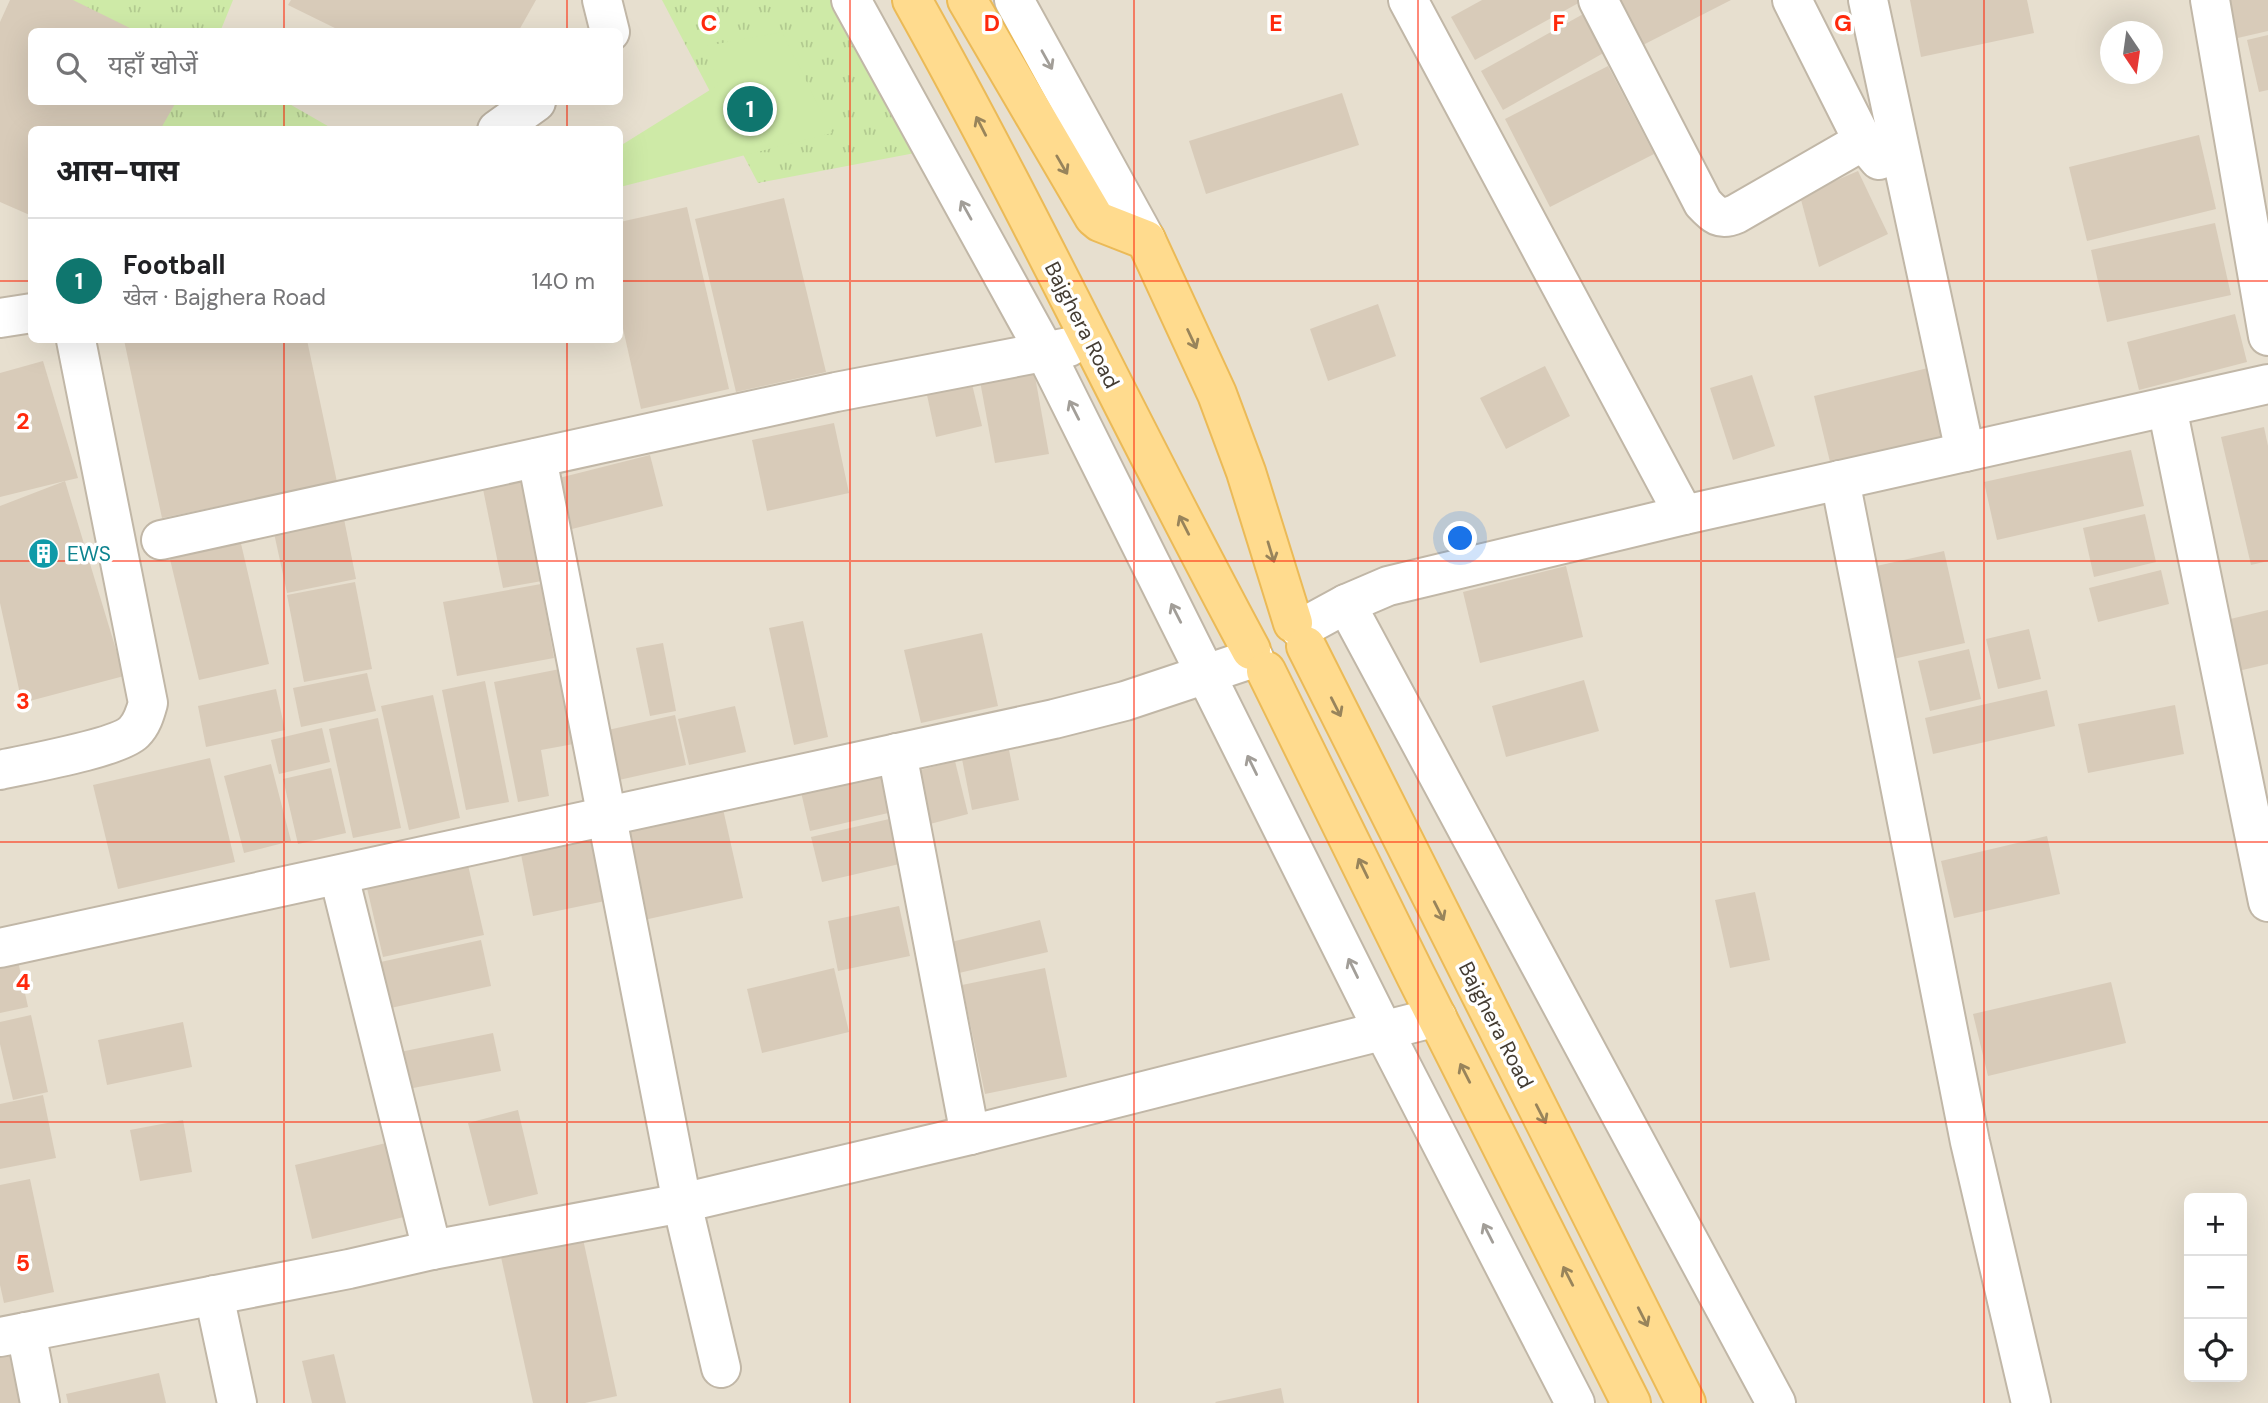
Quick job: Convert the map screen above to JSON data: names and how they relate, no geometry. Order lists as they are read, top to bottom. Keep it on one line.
{"streets":{"main road":["Bajghera Road"]},"places":{"building":["EWS"]},"north":"bottom","page":{"search":"यहाँ खोजें","pins":"1","heading":"आस-पास","list":[{"mark":"1","name":"Football","note":"खेल · Bajghera Road","value":"140 m"}],"map_buttons":["+","−"]},"grid":{"columns":["C","D","E","F","G"],"rows":["2","3","4","5"]}}
